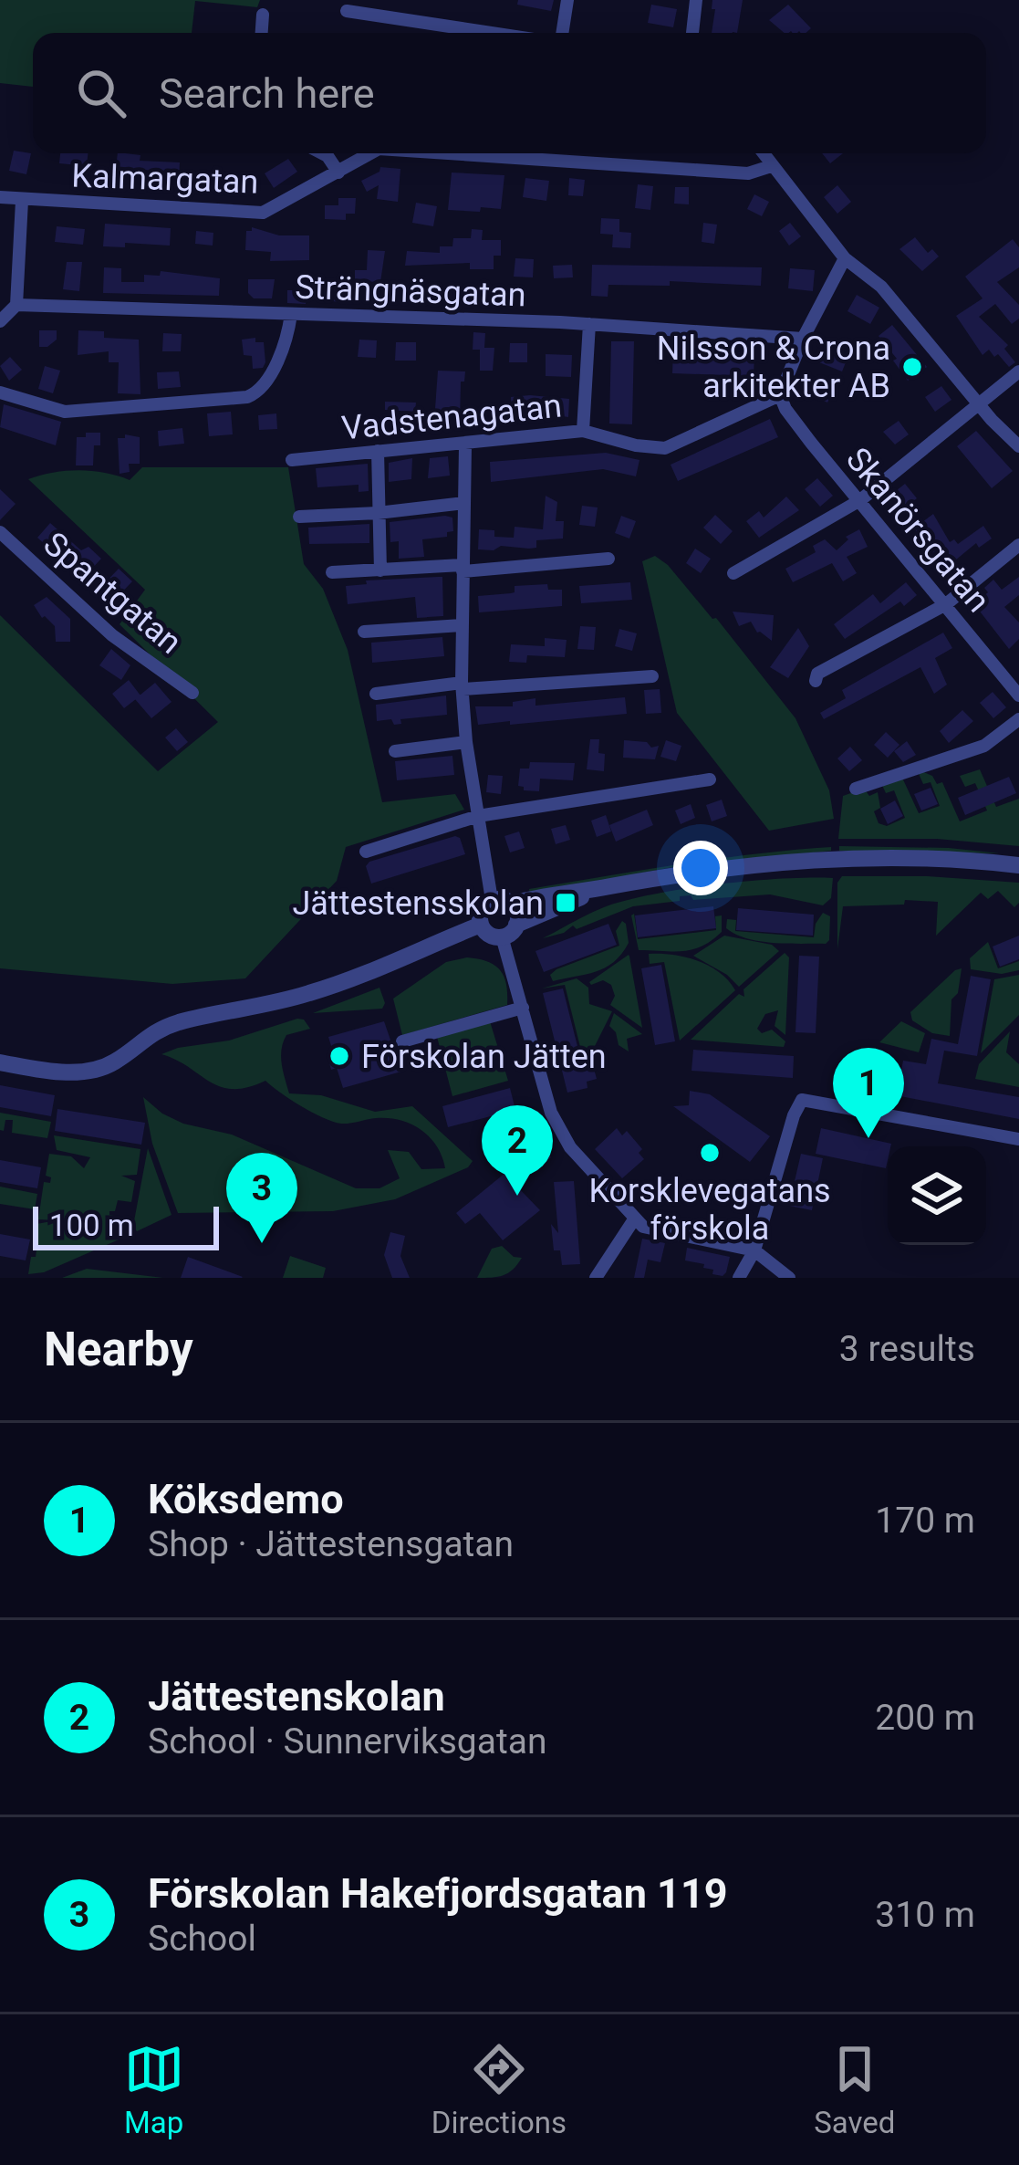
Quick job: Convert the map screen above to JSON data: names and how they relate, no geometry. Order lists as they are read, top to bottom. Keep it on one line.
{"streets":{"street":["Kalmargatan","Strängnäsgatan","Vadstenagatan","Skanörsgatan","Spantgatan"]},"crossings":[["Vadstenagatan","Skanörsgatan"]],"places":{"other":["Nilsson & Crona arkitekter AB","Förskolan Jätten","Korsklevegatans förskola"],"transit":["Jättestensskolan"]},"scale_bar":"100 m","page":{"search":"Search here","pins":["1","2","3"],"scale":"100 m","heading":["Nearby","3 results"],"list":[{"mark":"1","name":"Köksdemo","note":"Shop · Jättestensgatan","value":"170 m"},{"mark":"2","name":"Jättestenskolan","note":"School · Sunnerviksgatan","value":"200 m"},{"mark":"3","name":"Förskolan Hakefjordsgatan 119","note":"School","value":"310 m"}],"nav":["Map","Directions","Saved"]}}
